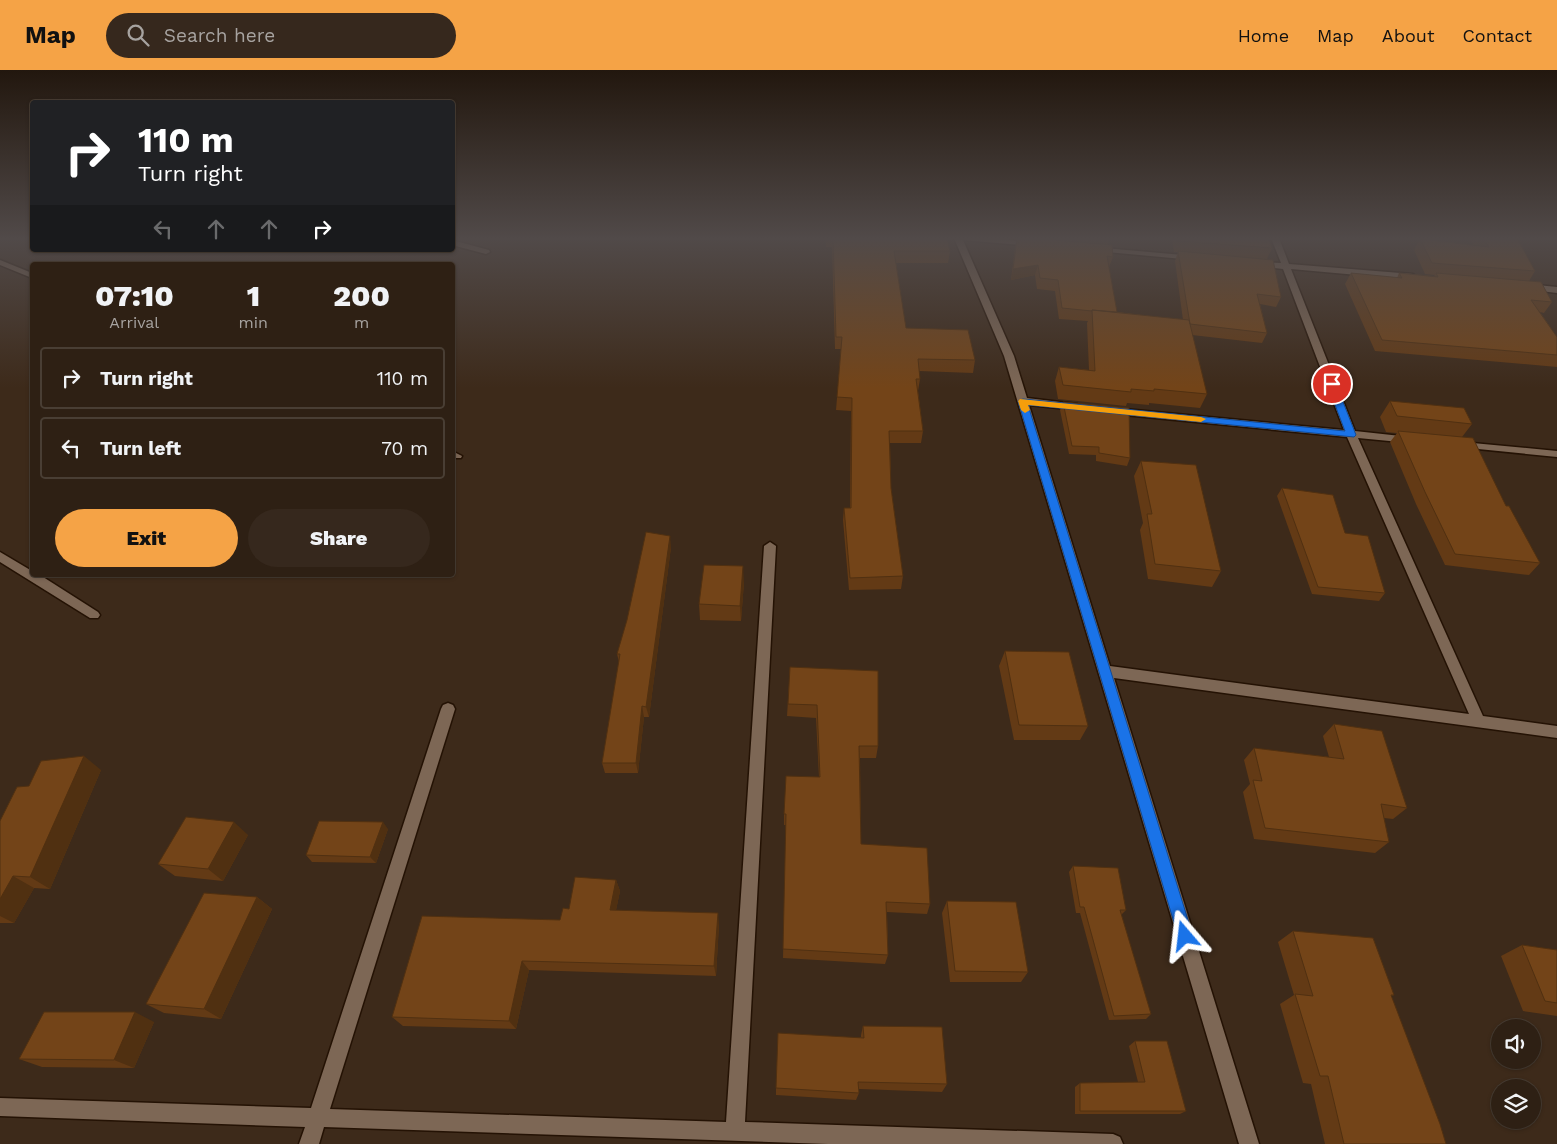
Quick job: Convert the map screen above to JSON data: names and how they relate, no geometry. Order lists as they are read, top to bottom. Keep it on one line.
{"page":{"header":"Map","search":"Search here","nav":["Home","Map","About","Contact"],"turn":["110 m","Turn right"],"eta":["07:10","Arrival","1","min","200","m"],"list":[{"name":"Turn right","value":"110 m"},{"name":"Turn left","value":"70 m"}],"buttons":["Exit","Share"]}}
